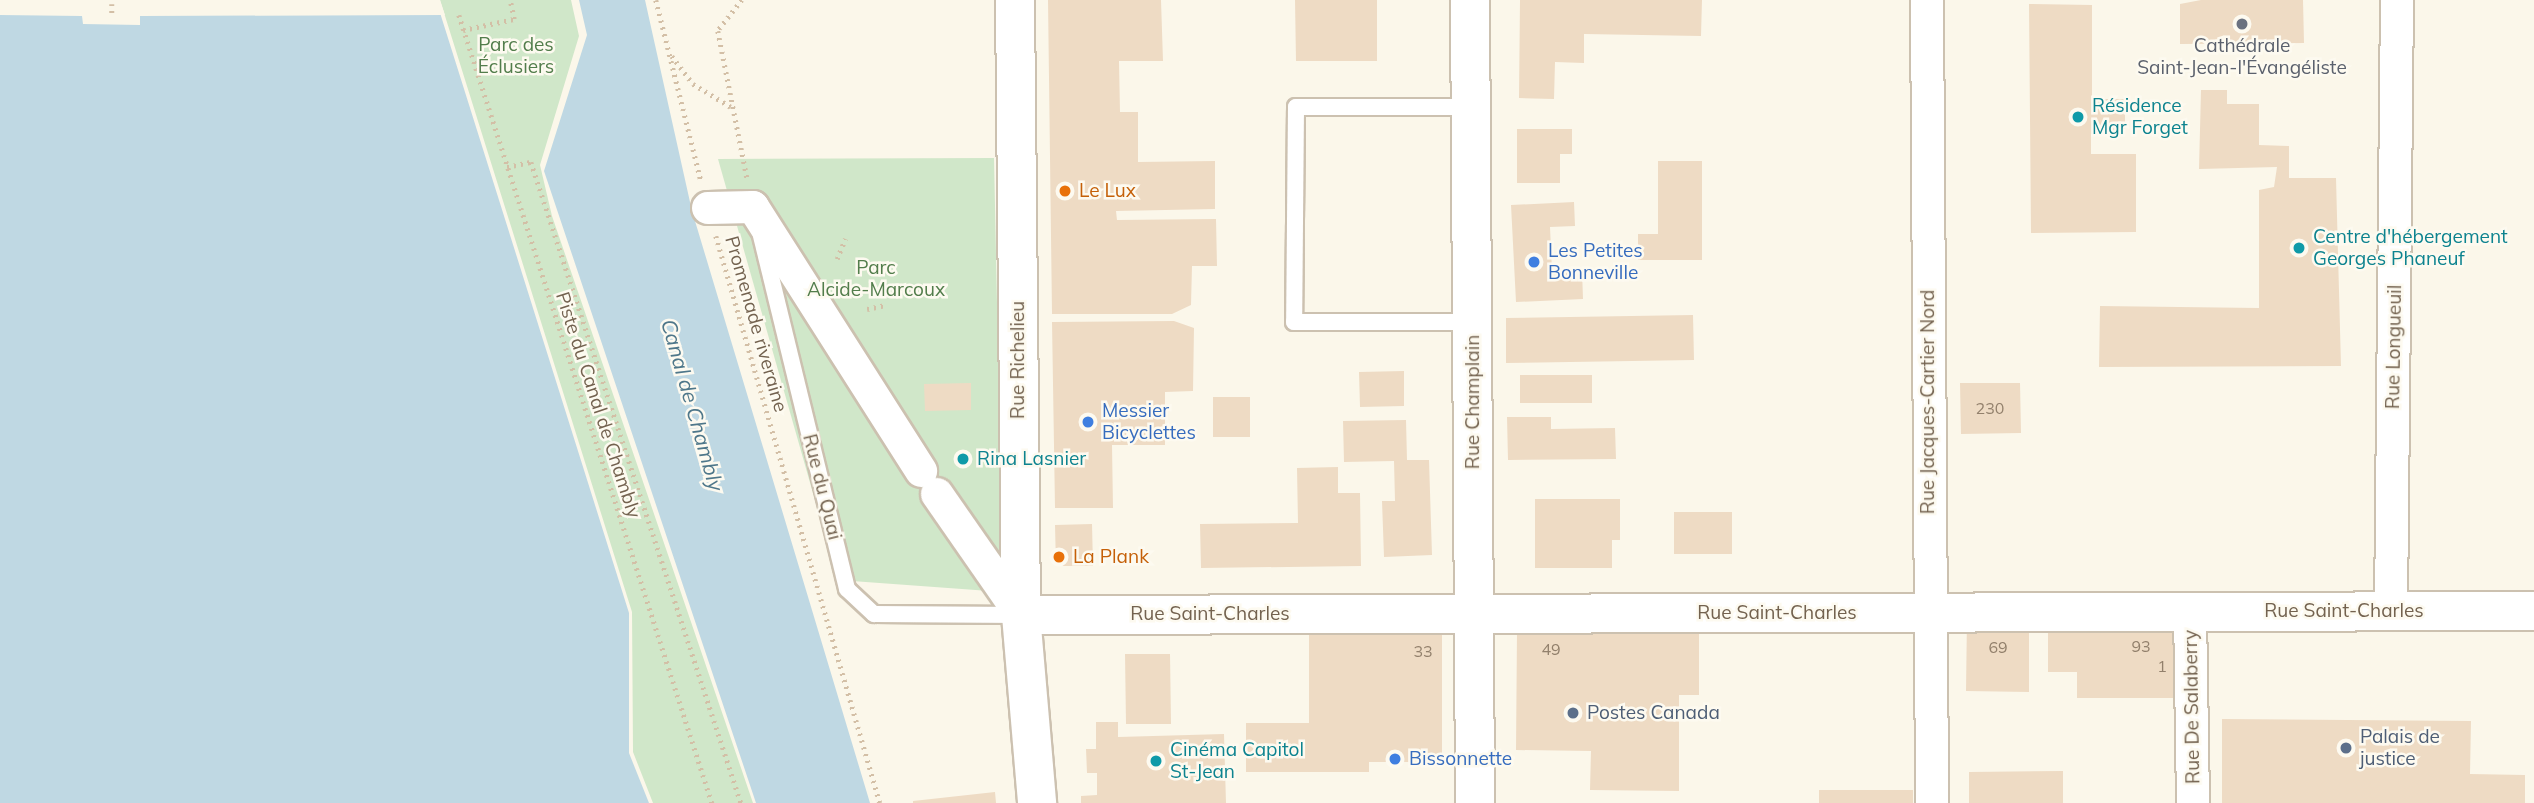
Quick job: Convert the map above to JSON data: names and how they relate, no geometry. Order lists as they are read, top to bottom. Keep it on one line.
{"streets":{"street":["Rue Longueuil","Rue Richelieu","Rue Champlain","Rue Jacques-Cartier Nord","Rue Saint-Charles","Rue De Salaberry"],"lane":["Rue du Quai"],"path":["Promenade riveraine","Piste du Canal de Chambly"]},"crossings":[["Rue Longueuil","Rue Saint-Charles"],["Rue Richelieu","Rue du Quai"],["Rue Richelieu","Rue Saint-Charles"],["Rue Champlain","Rue Saint-Charles"],["Rue Jacques-Cartier Nord","Rue Saint-Charles"],["Rue du Quai","Rue Saint-Charles"],["Rue Saint-Charles","Rue De Salaberry"]],"water":["Canal de Chambly"],"parks":["Parc des Éclusiers","Parc Alcide-Marcoux"],"places":["Cathédrale Saint-Jean-l'Évangéliste","Résidence Mgr Forget","Le Lux","Centre d'hébergement Georges Phaneuf","Les Petites Bonneville","Messier Bicyclettes","Rina Lasnier","La Plank","Postes Canada","Palais de justice","Bissonnette","Cinéma Capitol St-Jean"],"house_numbers":["230","93","69","49","33","1"]}
